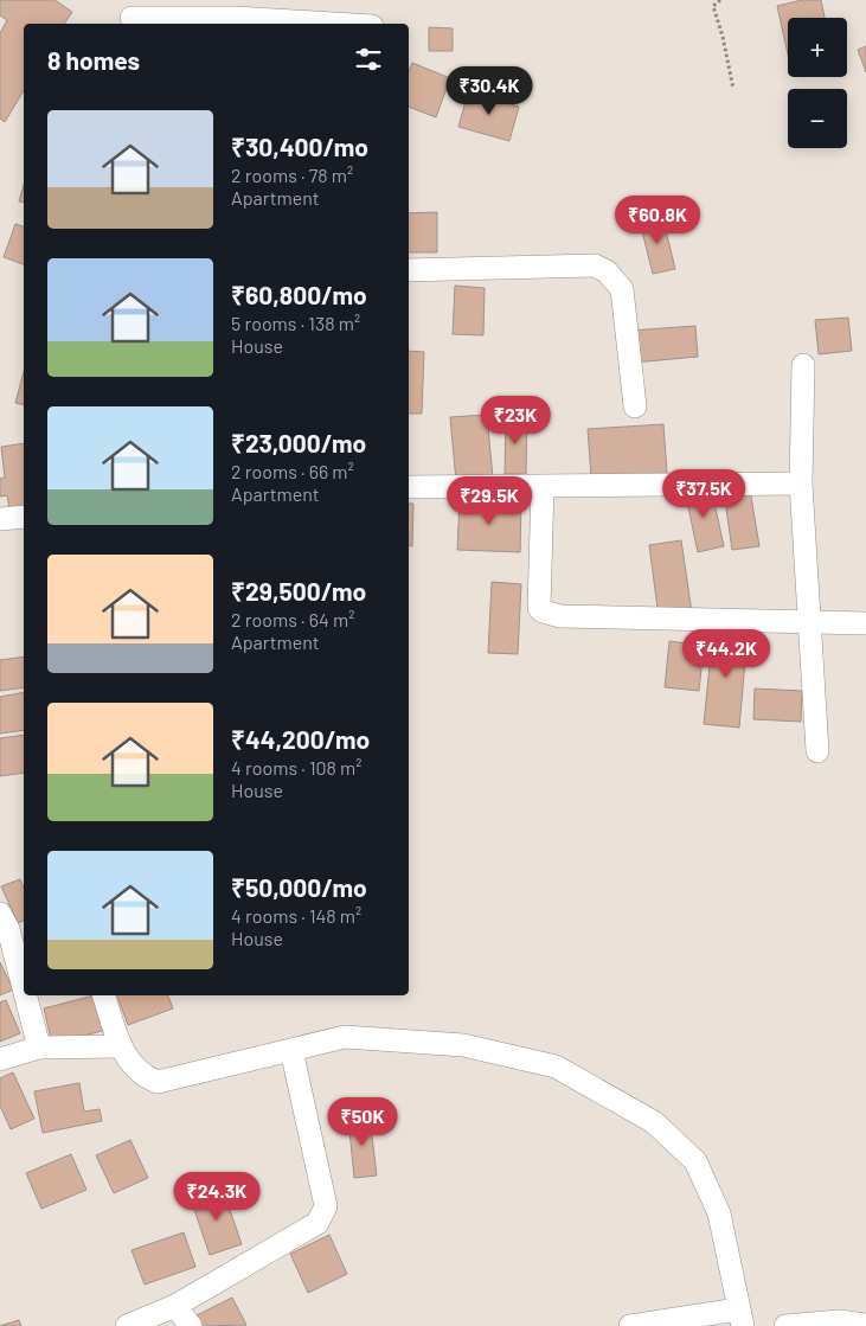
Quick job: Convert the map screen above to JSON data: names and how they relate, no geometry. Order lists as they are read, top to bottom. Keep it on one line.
{"page":{"map_buttons":["+","−"],"heading":"8 homes","price":["₹30.4K","₹60.8K","₹23K","₹37.5K","₹29.5K","₹44.2K","₹50K","₹24.3K"],"list":[{"name":"₹30,400/mo","note":"2 rooms · 78 m² · Apartment"},{"name":"₹60,800/mo","note":"5 rooms · 138 m² · House"},{"name":"₹23,000/mo","note":"2 rooms · 66 m² · Apartment"},{"name":"₹29,500/mo","note":"2 rooms · 64 m² · Apartment"},{"name":"₹44,200/mo","note":"4 rooms · 108 m² · House"},{"name":"₹50,000/mo","note":"4 rooms · 148 m² · House"}]}}
